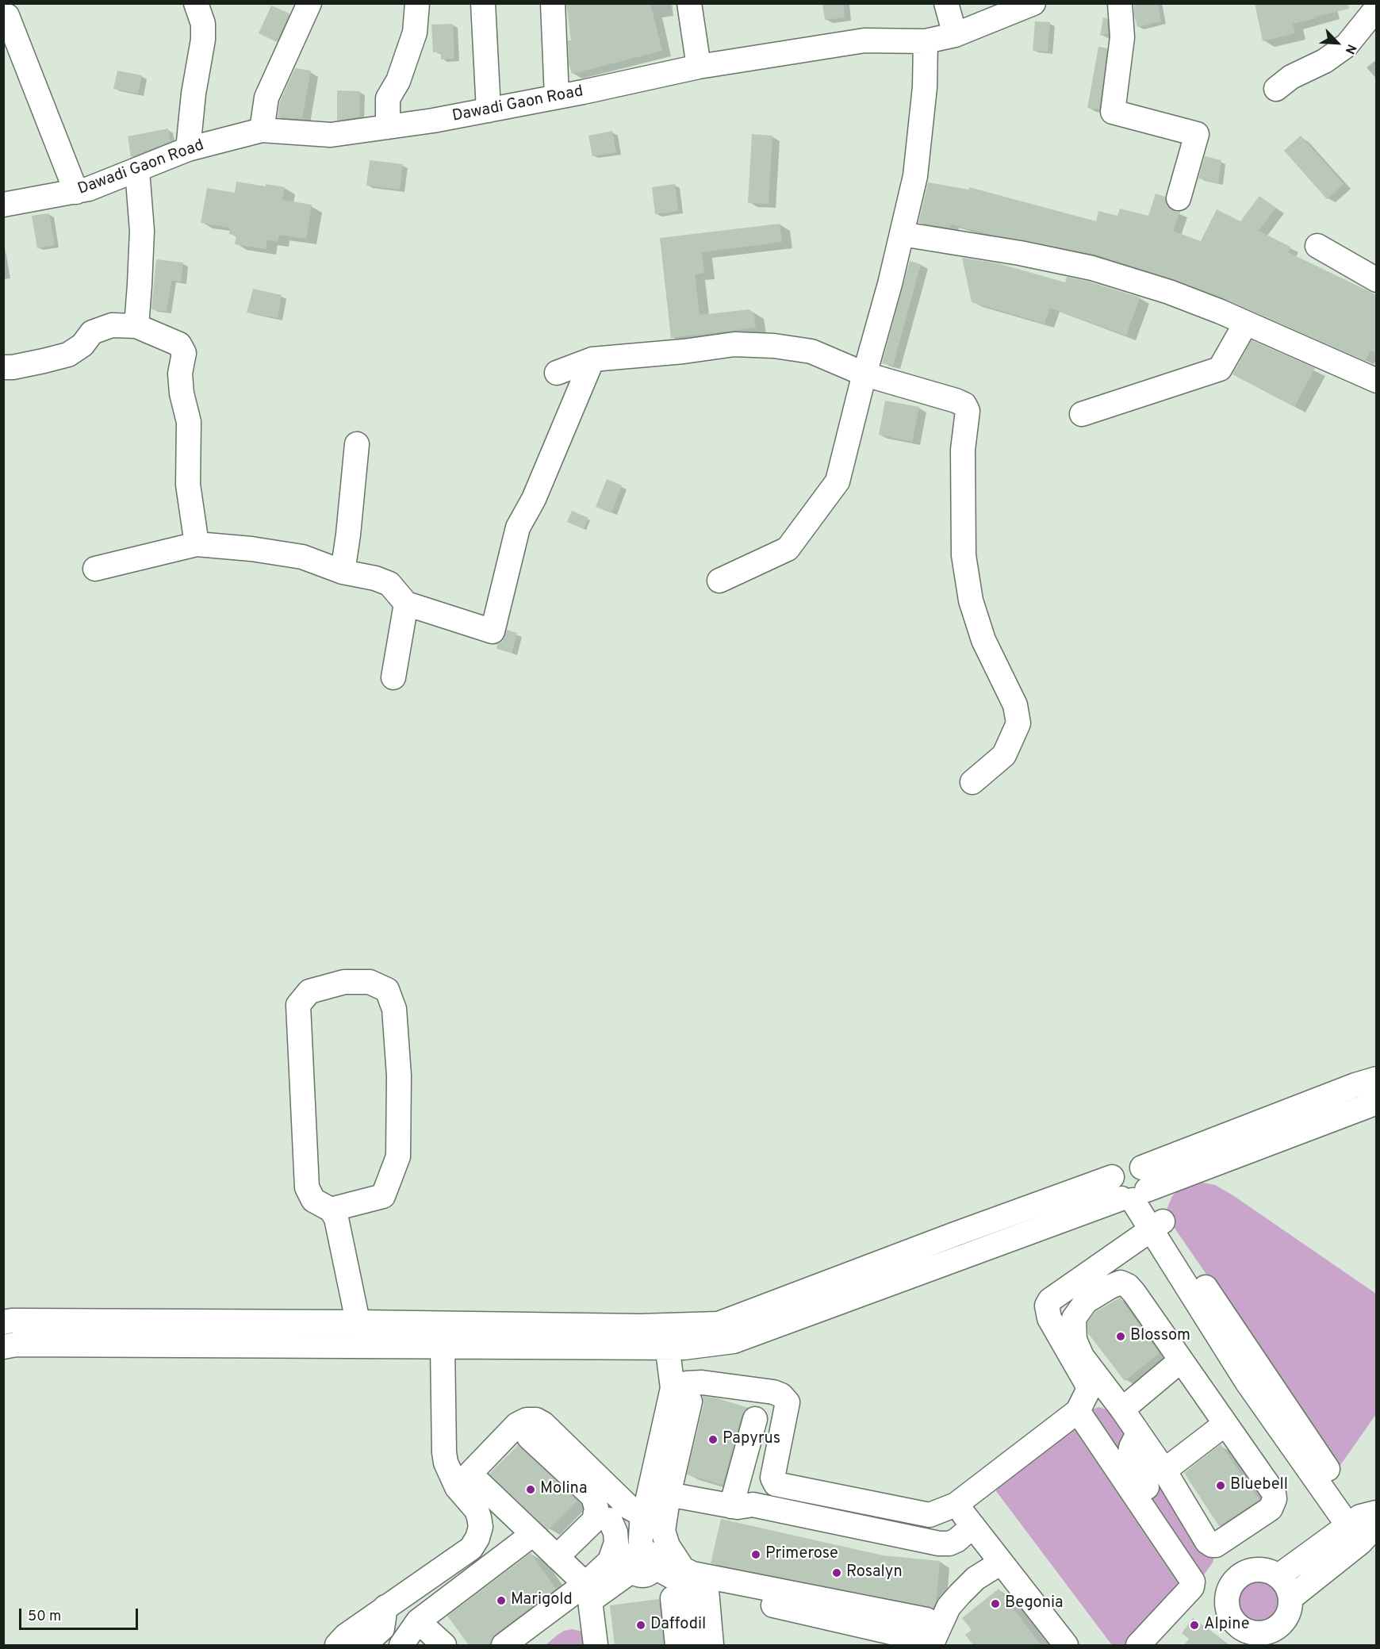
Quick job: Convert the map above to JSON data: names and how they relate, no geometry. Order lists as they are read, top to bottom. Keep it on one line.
{"streets":{"street":["Dawadi Gaon Road"]},"places":["Blossom","Papyrus","Bluebell","Molina","Primerose","Rosalyn","Marigold","Begonia","Daffodil","Alpine"],"scale_bar":"50 m","north":"bottom right"}
